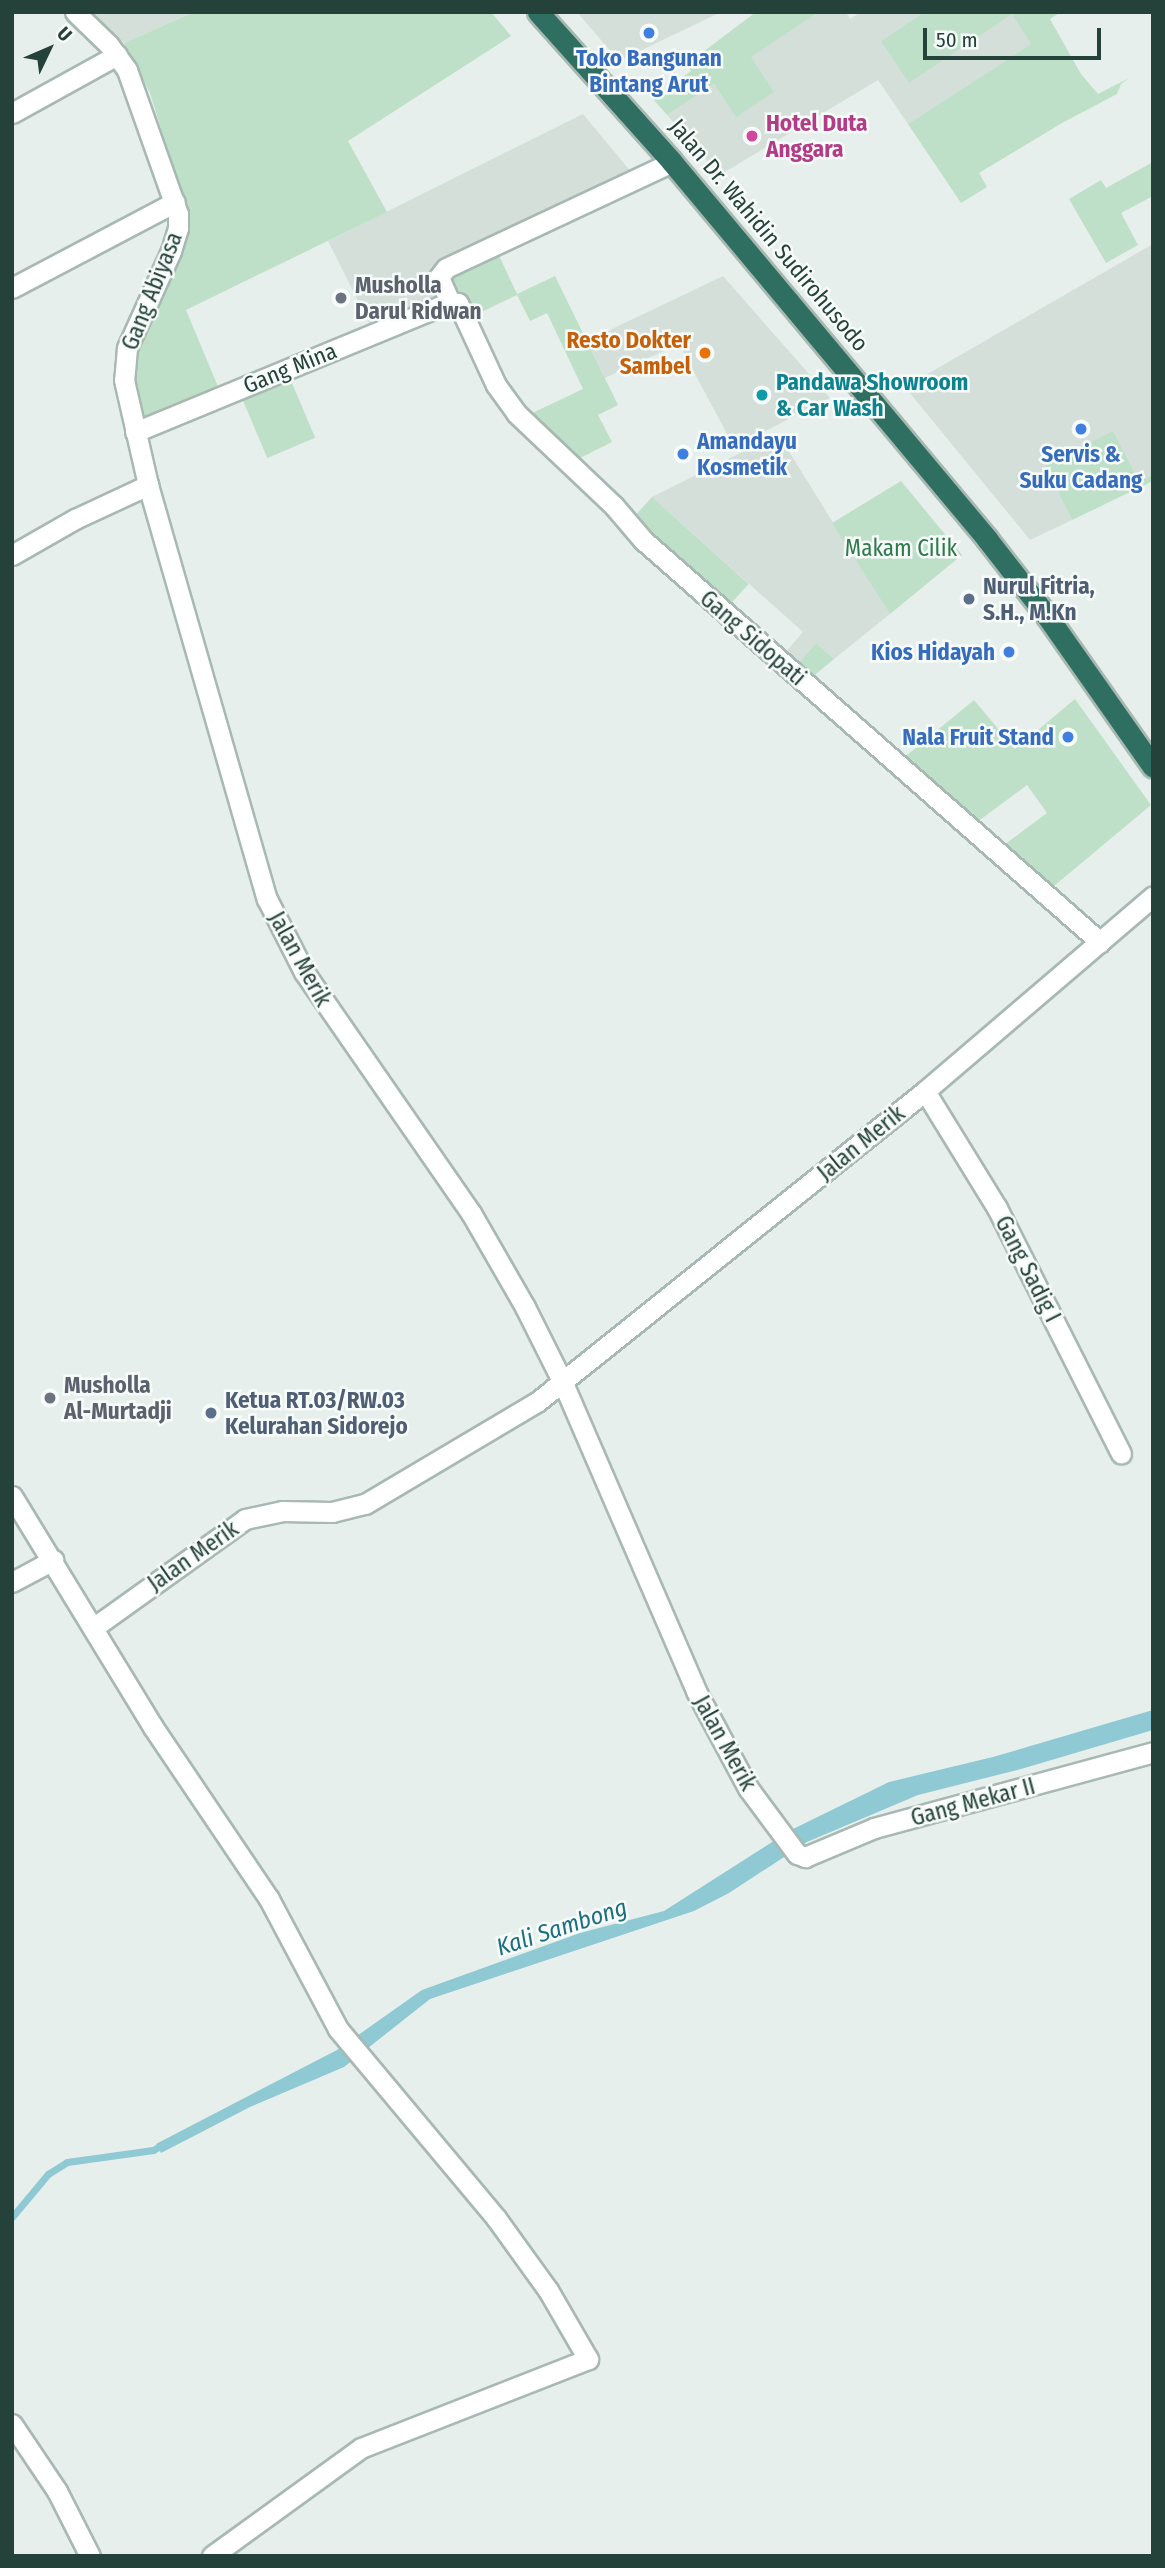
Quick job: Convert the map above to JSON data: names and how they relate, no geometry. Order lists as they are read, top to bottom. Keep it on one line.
{"streets":{"highway":["Jalan Dr. Wahidin Sudirohusodo"],"street":["Gang Abiyasa","Gang Mina","Gang Sidopati","Jalan Merik","Gang Sadig I","Gang Mekar II"]},"crossings":[["Gang Abiyasa","Gang Mina"],["Gang Abiyasa","Jalan Merik"],["Gang Mina","Gang Sidopati"],["Gang Sidopati","Jalan Merik"],["Jalan Merik","Gang Sadig I"],["Jalan Merik","Gang Mekar II"]],"water":["Kali Sambong"],"parks":["Makam Cilik"],"places":["Toko Bangunan Bintang Arut","Hotel Duta Anggara","Musholla Darul Ridwan","Resto Dokter Sambel","Pandawa Showroom & Car Wash","Servis & Suku Cadang","Amandayu Kosmetik","Nurul Fitria, S.H., M.Kn","Kios Hidayah","Nala Fruit Stand","Musholla Al-Murtadji","Ketua RT.03/RW.03 Kelurahan Sidorejo"],"scale_bar":"50 m","north":"top right"}
